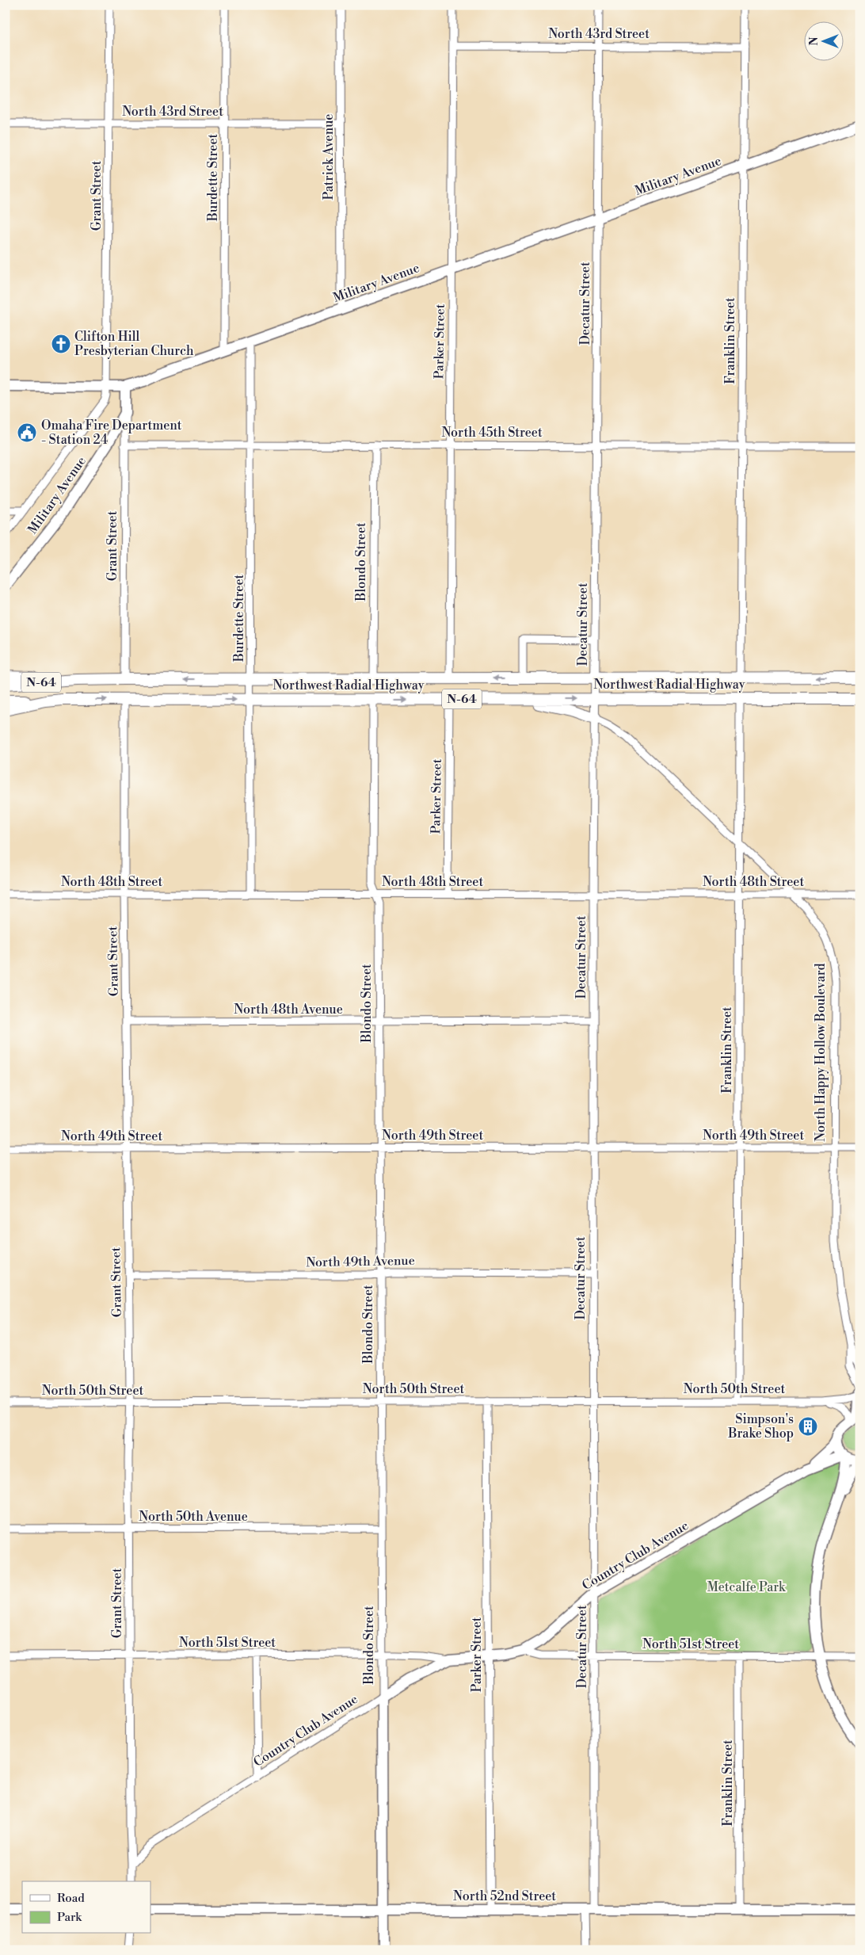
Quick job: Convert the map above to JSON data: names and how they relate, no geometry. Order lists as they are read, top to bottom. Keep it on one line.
{"streets":{"main road":["N-64","Northwest Radial Highway"],"street":["North 43rd Street","Patrick Avenue","Military Avenue","Burdette Street","Grant Street","Decatur Street","Franklin Street","Parker Street","North 45th Street","Blondo Street","North 48th Street","North 48th Avenue","North Happy Hollow Boulevard","North 49th Street","North 49th Avenue","North 50th Street","North 50th Avenue","Country Club Avenue","North 51st Street","North 52nd Street"]},"crossings":[["North 43rd Street","Patrick Avenue"],["North 43rd Street","Burdette Street"],["North 43rd Street","Grant Street"],["North 43rd Street","Decatur Street"],["North 43rd Street","Franklin Street"],["North 43rd Street","Parker Street"],["Patrick Avenue","Military Avenue"],["Military Avenue","Burdette Street"],["Military Avenue","Grant Street"],["Military Avenue","Decatur Street"],["Military Avenue","Franklin Street"],["Military Avenue","Parker Street"],["Burdette Street","North 45th Street"],["Burdette Street","Northwest Radial Highway"],["Burdette Street","North 48th Street"],["Grant Street","North 45th Street"],["Grant Street","Northwest Radial Highway"],["Grant Street","North 48th Street"],["Grant Street","North 48th Avenue"],["Grant Street","North 49th Street"],["Grant Street","North 49th Avenue"],["Grant Street","North 50th Street"],["Grant Street","North 50th Avenue"],["Grant Street","Country Club Avenue"],["Grant Street","North 51st Street"],["Decatur Street","North 45th Street"],["Decatur Street","Northwest Radial Highway"],["Decatur Street","North 48th Street"],["Decatur Street","North 48th Avenue"],["Decatur Street","North Happy Hollow Boulevard"],["Decatur Street","North 49th Street"],["Decatur Street","North 49th Avenue"],["Decatur Street","North 50th Street"],["Decatur Street","Country Club Avenue"],["Decatur Street","North 51st Street"],["Decatur Street","North 52nd Street"],["Franklin Street","North 45th Street"],["Franklin Street","Northwest Radial Highway"],["Franklin Street","North 48th Street"],["Franklin Street","North Happy Hollow Boulevard"],["Franklin Street","North 49th Street"],["Franklin Street","North 50th Street"],["Franklin Street","North 51st Street"],["Franklin Street","North 52nd Street"],["Parker Street","North 45th Street"],["Parker Street","Northwest Radial Highway"],["Parker Street","North 48th Street"],["Parker Street","North 50th Street"],["Parker Street","Country Club Avenue"],["Parker Street","North 52nd Street"],["North 45th Street","Blondo Street"],["Blondo Street","Northwest Radial Highway"],["Blondo Street","North 48th Street"],["Blondo Street","North 48th Avenue"],["Blondo Street","North 49th Street"],["Blondo Street","North 49th Avenue"],["Blondo Street","North 50th Street"],["Blondo Street","North 50th Avenue"],["Blondo Street","Country Club Avenue"],["Blondo Street","North 51st Street"],["Blondo Street","North 52nd Street"],["North 48th Street","North Happy Hollow Boulevard"],["North Happy Hollow Boulevard","North 49th Street"],["North Happy Hollow Boulevard","North 50th Street"],["North Happy Hollow Boulevard","Country Club Avenue"],["North 50th Street","Country Club Avenue"],["Country Club Avenue","North 51st Street"]],"parks":["Metcalfe Park"],"places":{"church":["Clifton Hill Presbyterian Church"],"public building":["Omaha Fire Department - Station 24"],"building":["Simpson's Brake Shop"]},"legend":["Road","Park"],"north":"left"}
